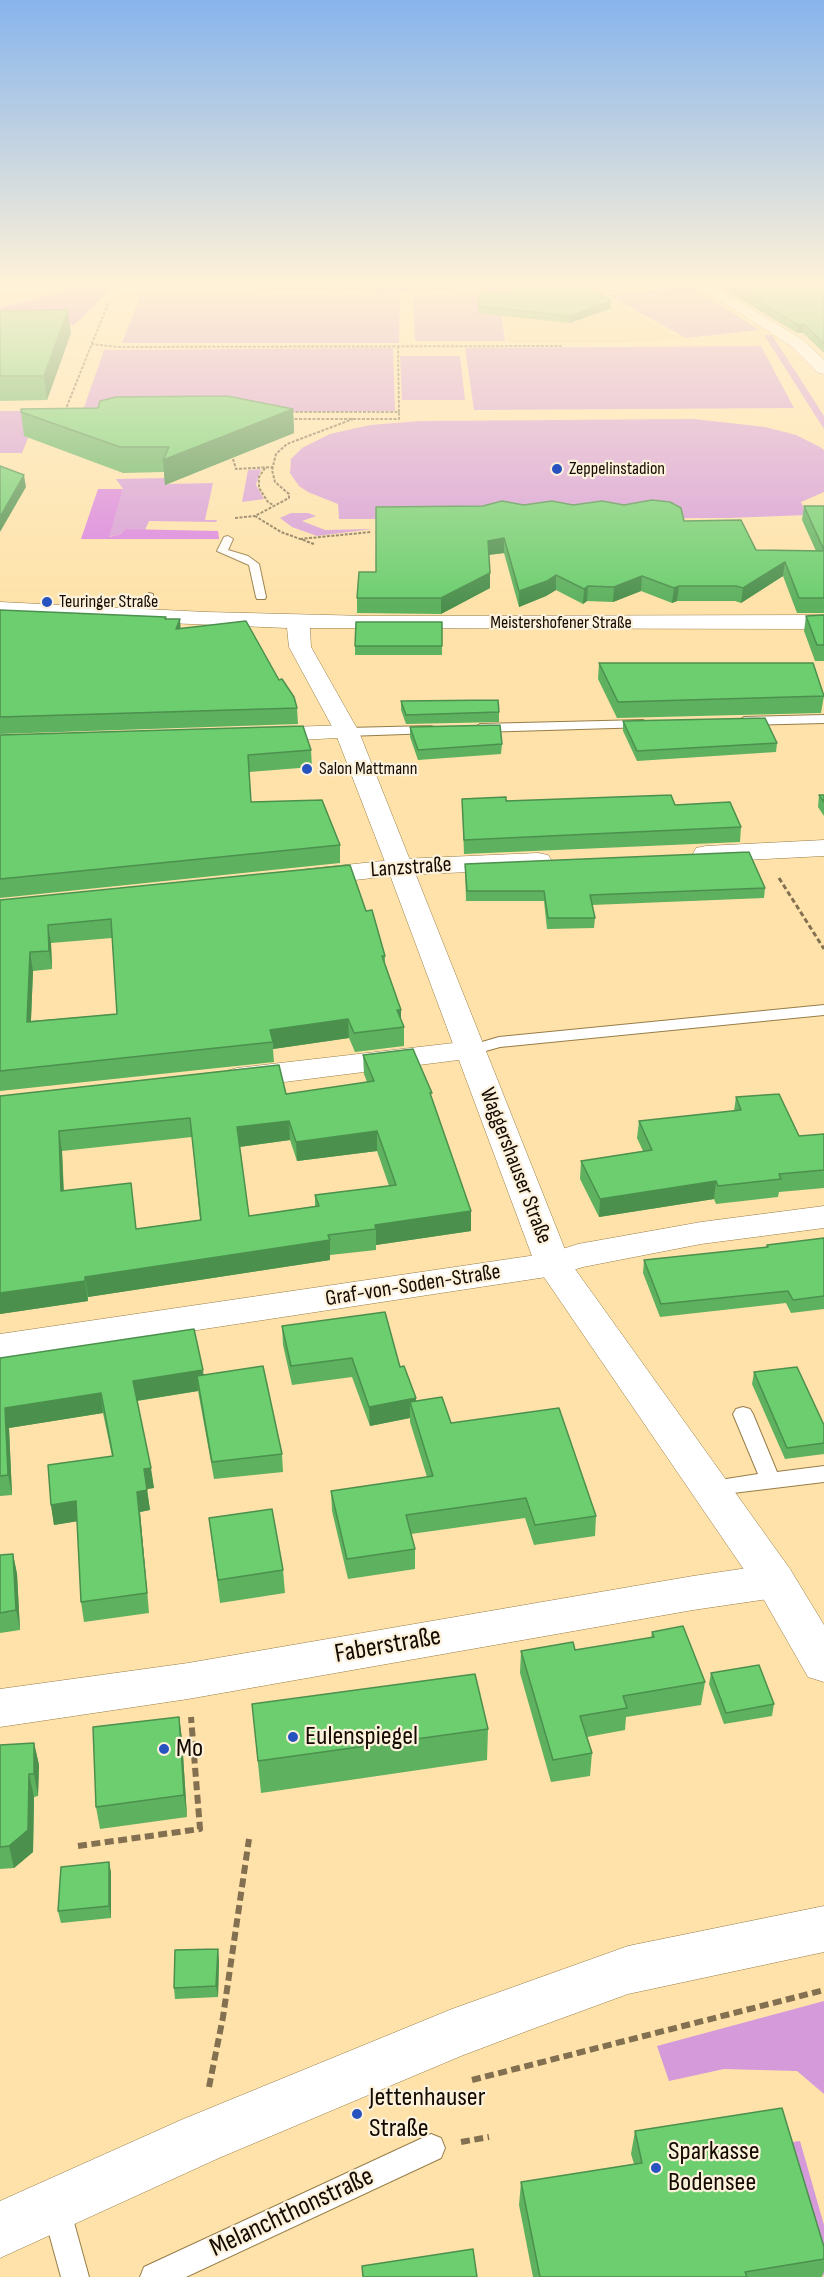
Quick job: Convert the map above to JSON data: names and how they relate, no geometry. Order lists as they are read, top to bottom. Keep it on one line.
{"streets":{"street":["Meistershofener Straße","Lanzstraße","Waggershauser Straße","Graf-von-Soden-Straße","Faberstraße"],"lane":["Melanchthonstraße"]},"crossings":[["Meistershofener Straße","Waggershauser Straße"],["Lanzstraße","Waggershauser Straße"],["Waggershauser Straße","Graf-von-Soden-Straße"],["Waggershauser Straße","Faberstraße"]],"places":["Zeppelinstadion","Teuringer Straße","Salon Mattmann","Eulenspiegel","Mo","Jettenhauser Straße","Sparkasse Bodensee"]}
